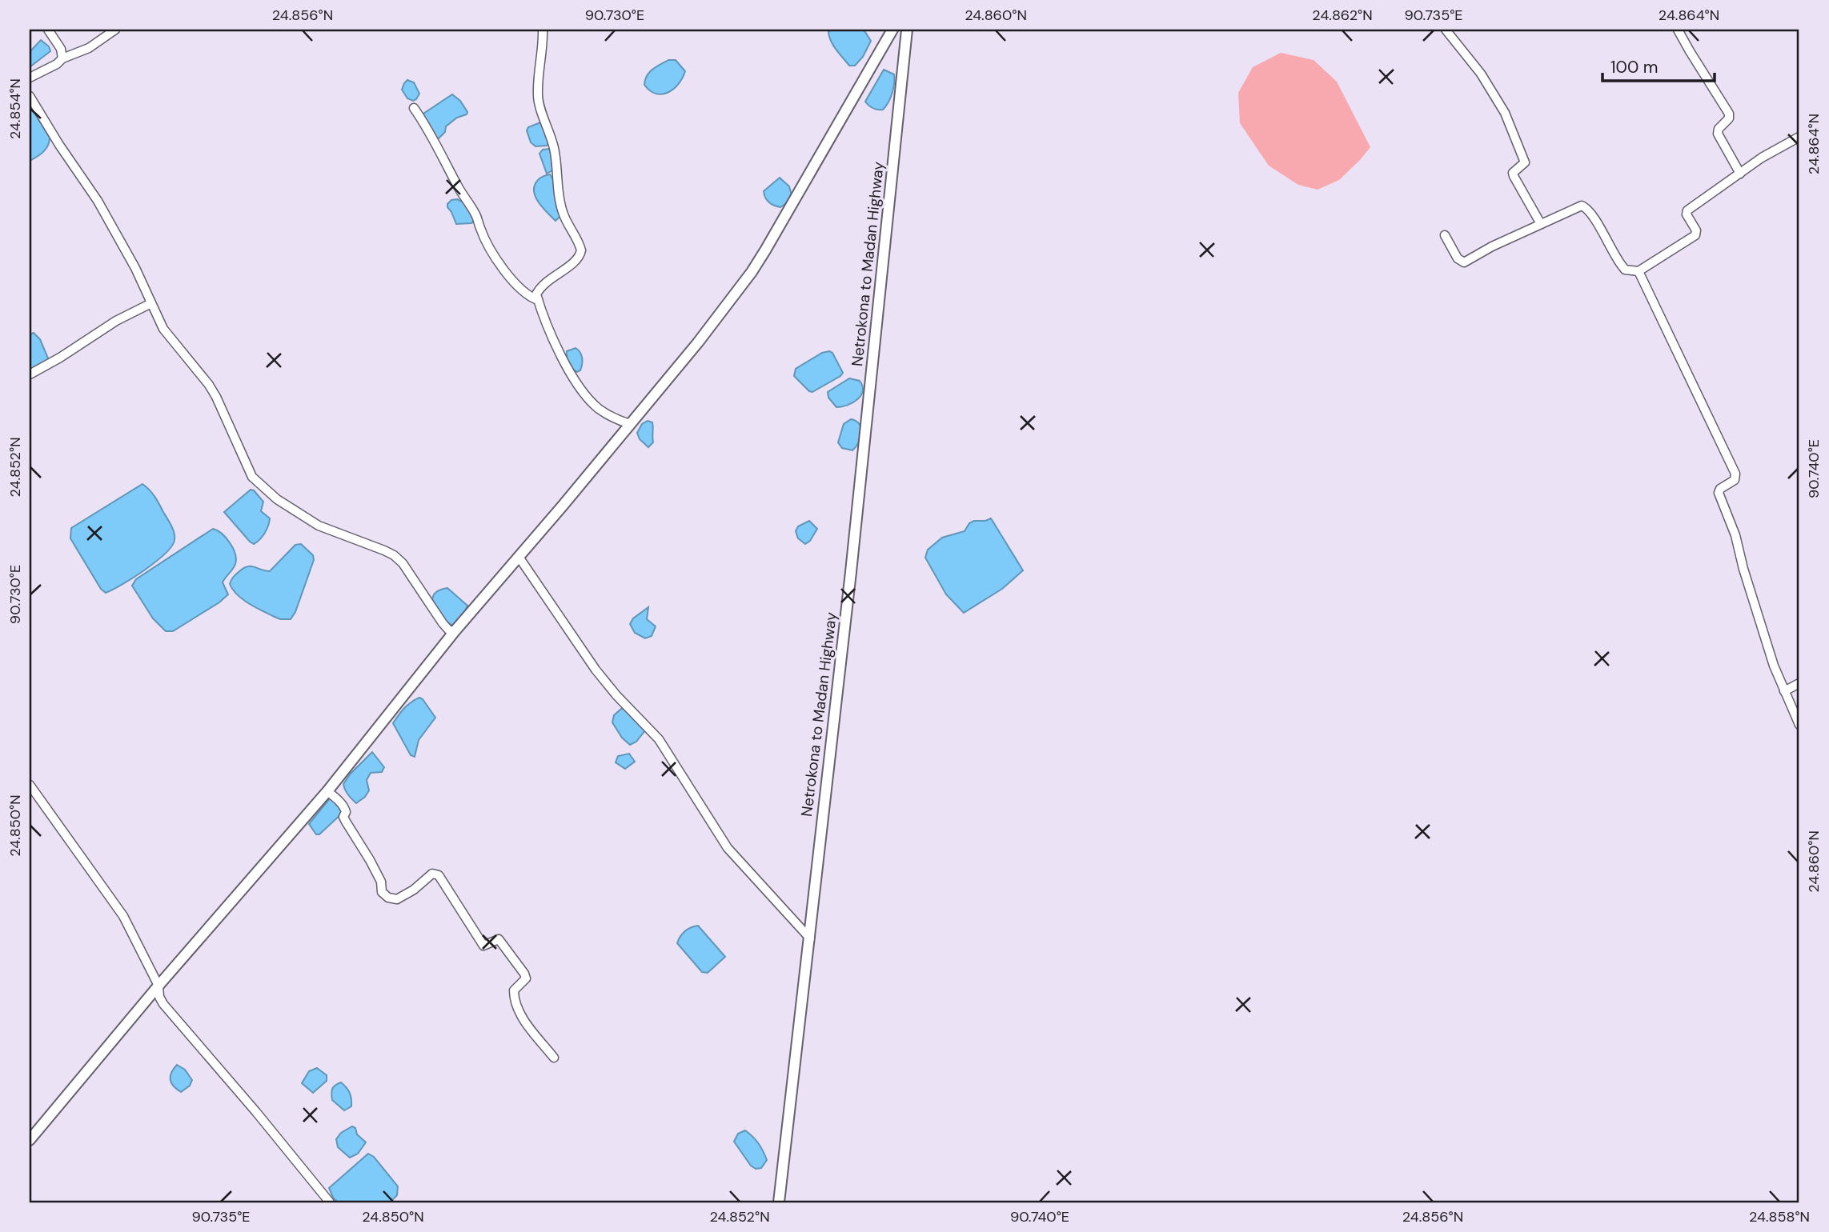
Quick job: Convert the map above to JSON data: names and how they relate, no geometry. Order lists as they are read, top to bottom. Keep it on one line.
{"streets":{"main road":["Netrokona to Madan Highway"]},"scale_bar":"100 m","coordinates":["24.856°N","90.730°E","24.860°N","24.862°N","90.735°E","24.864°N","24.854°N","24.852°N","90.740°E","24.850°N","24.858°N"]}
